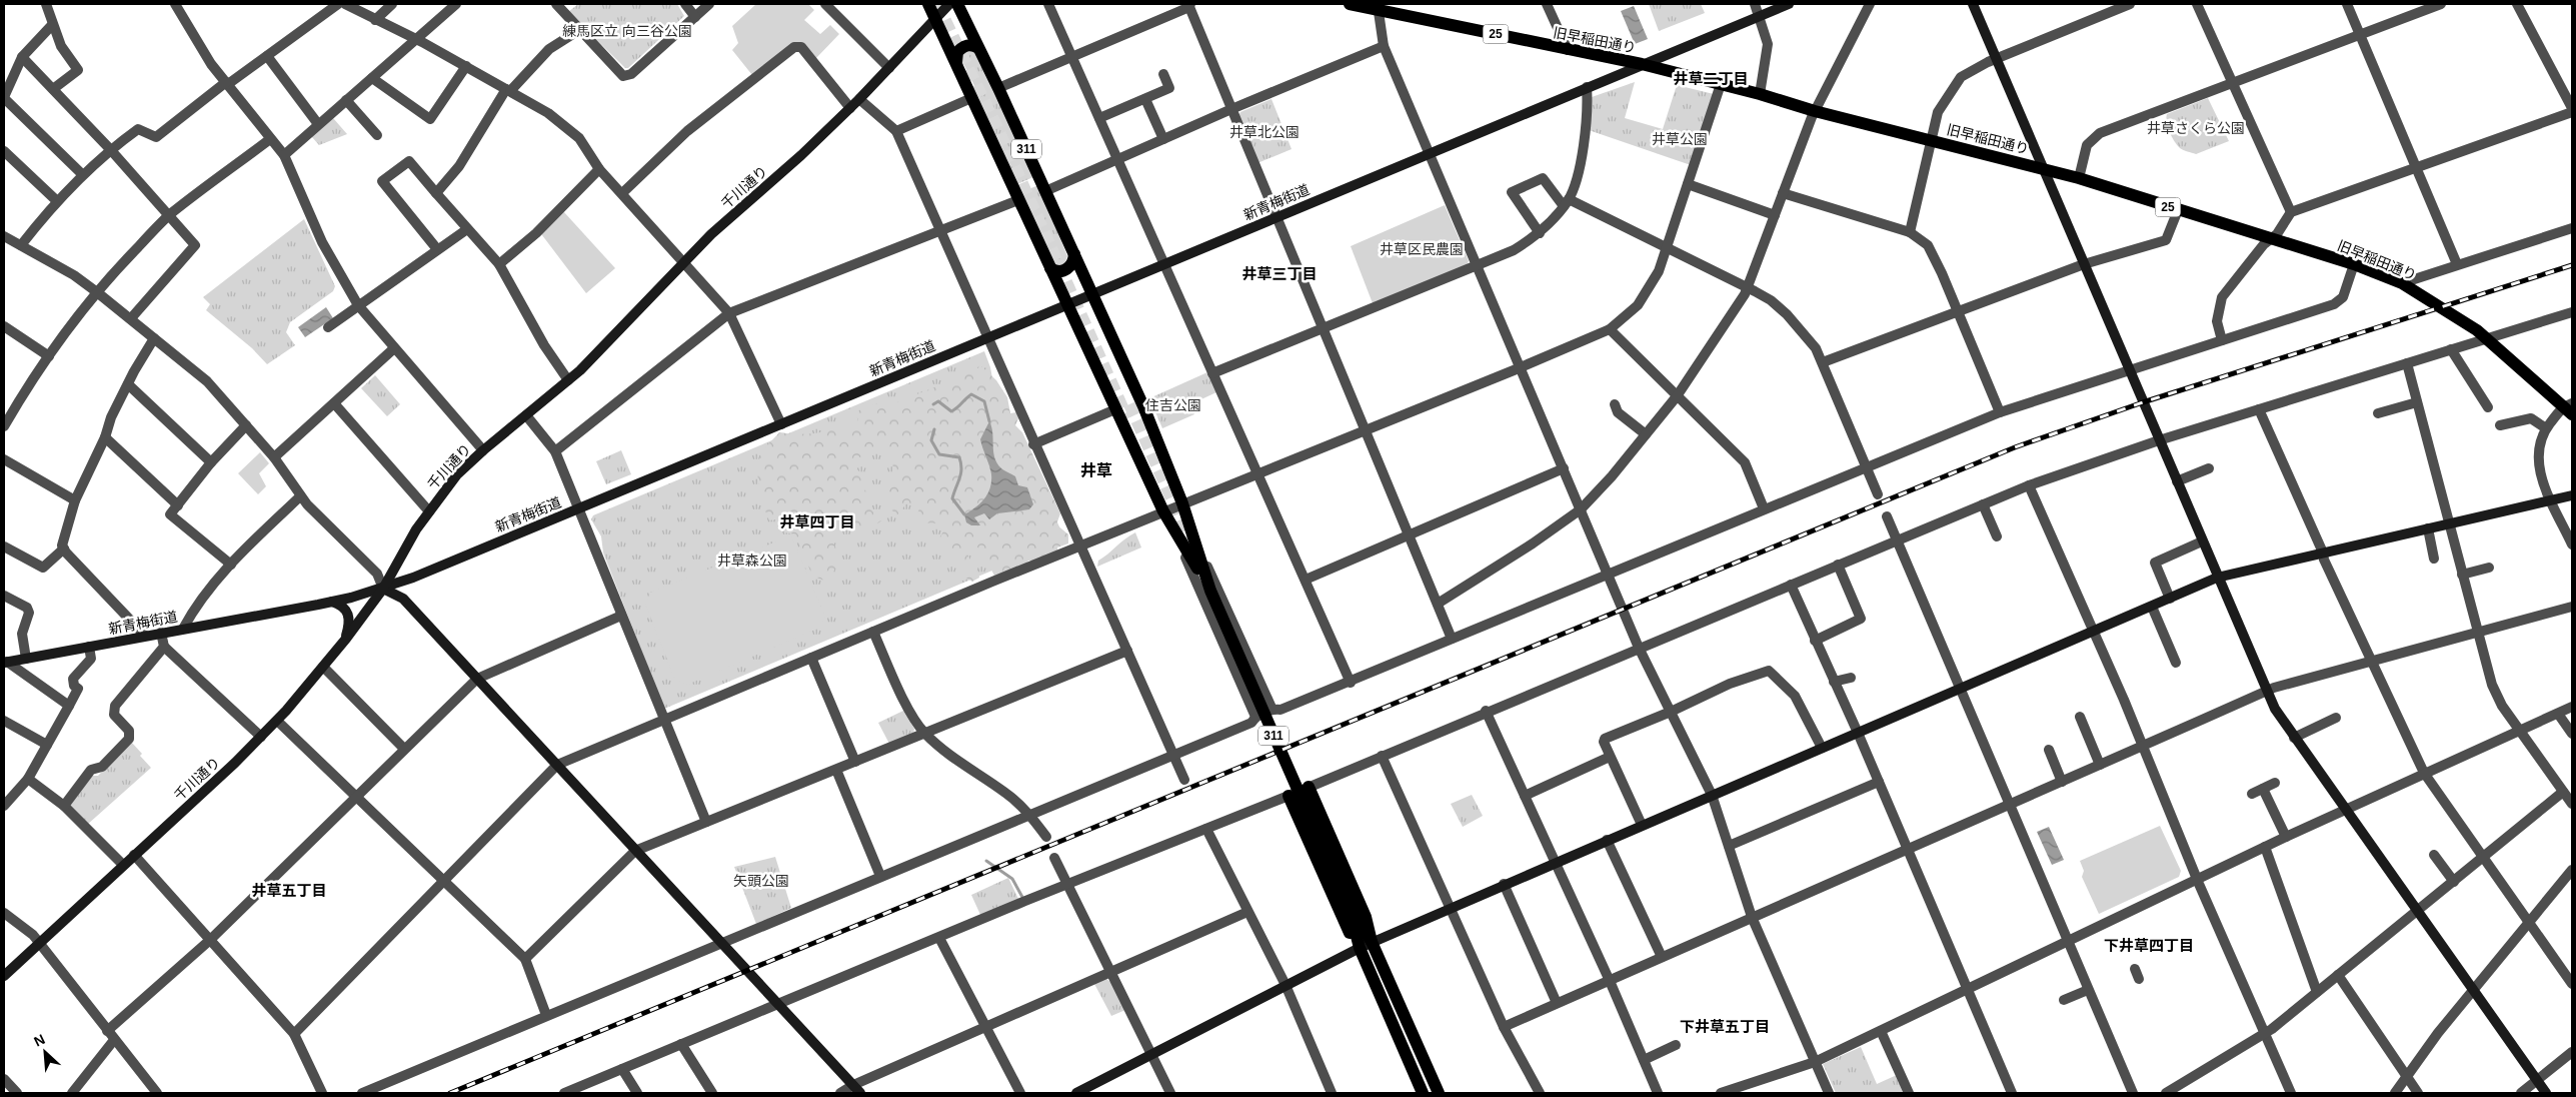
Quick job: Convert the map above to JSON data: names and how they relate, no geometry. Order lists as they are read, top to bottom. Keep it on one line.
{"streets":{"main road":["25","旧早稲田通り","311"],"street":["千川通り","新青梅街道"]},"crossings":[["旧早稲田通り","新青梅街道"],["311","千川通り"],["311","新青梅街道"],["千川通り","新青梅街道"]],"districts":["井草二丁目","井草三丁目","井草","井草四丁目","井草五丁目","下井草四丁目","下井草五丁目"],"parks":["練馬区立 向三谷公園","井草さくら公園","井草北公園","井草公園","井草区民農園","住吉公園","井草森公園","矢頭公園"],"north":"top left"}
